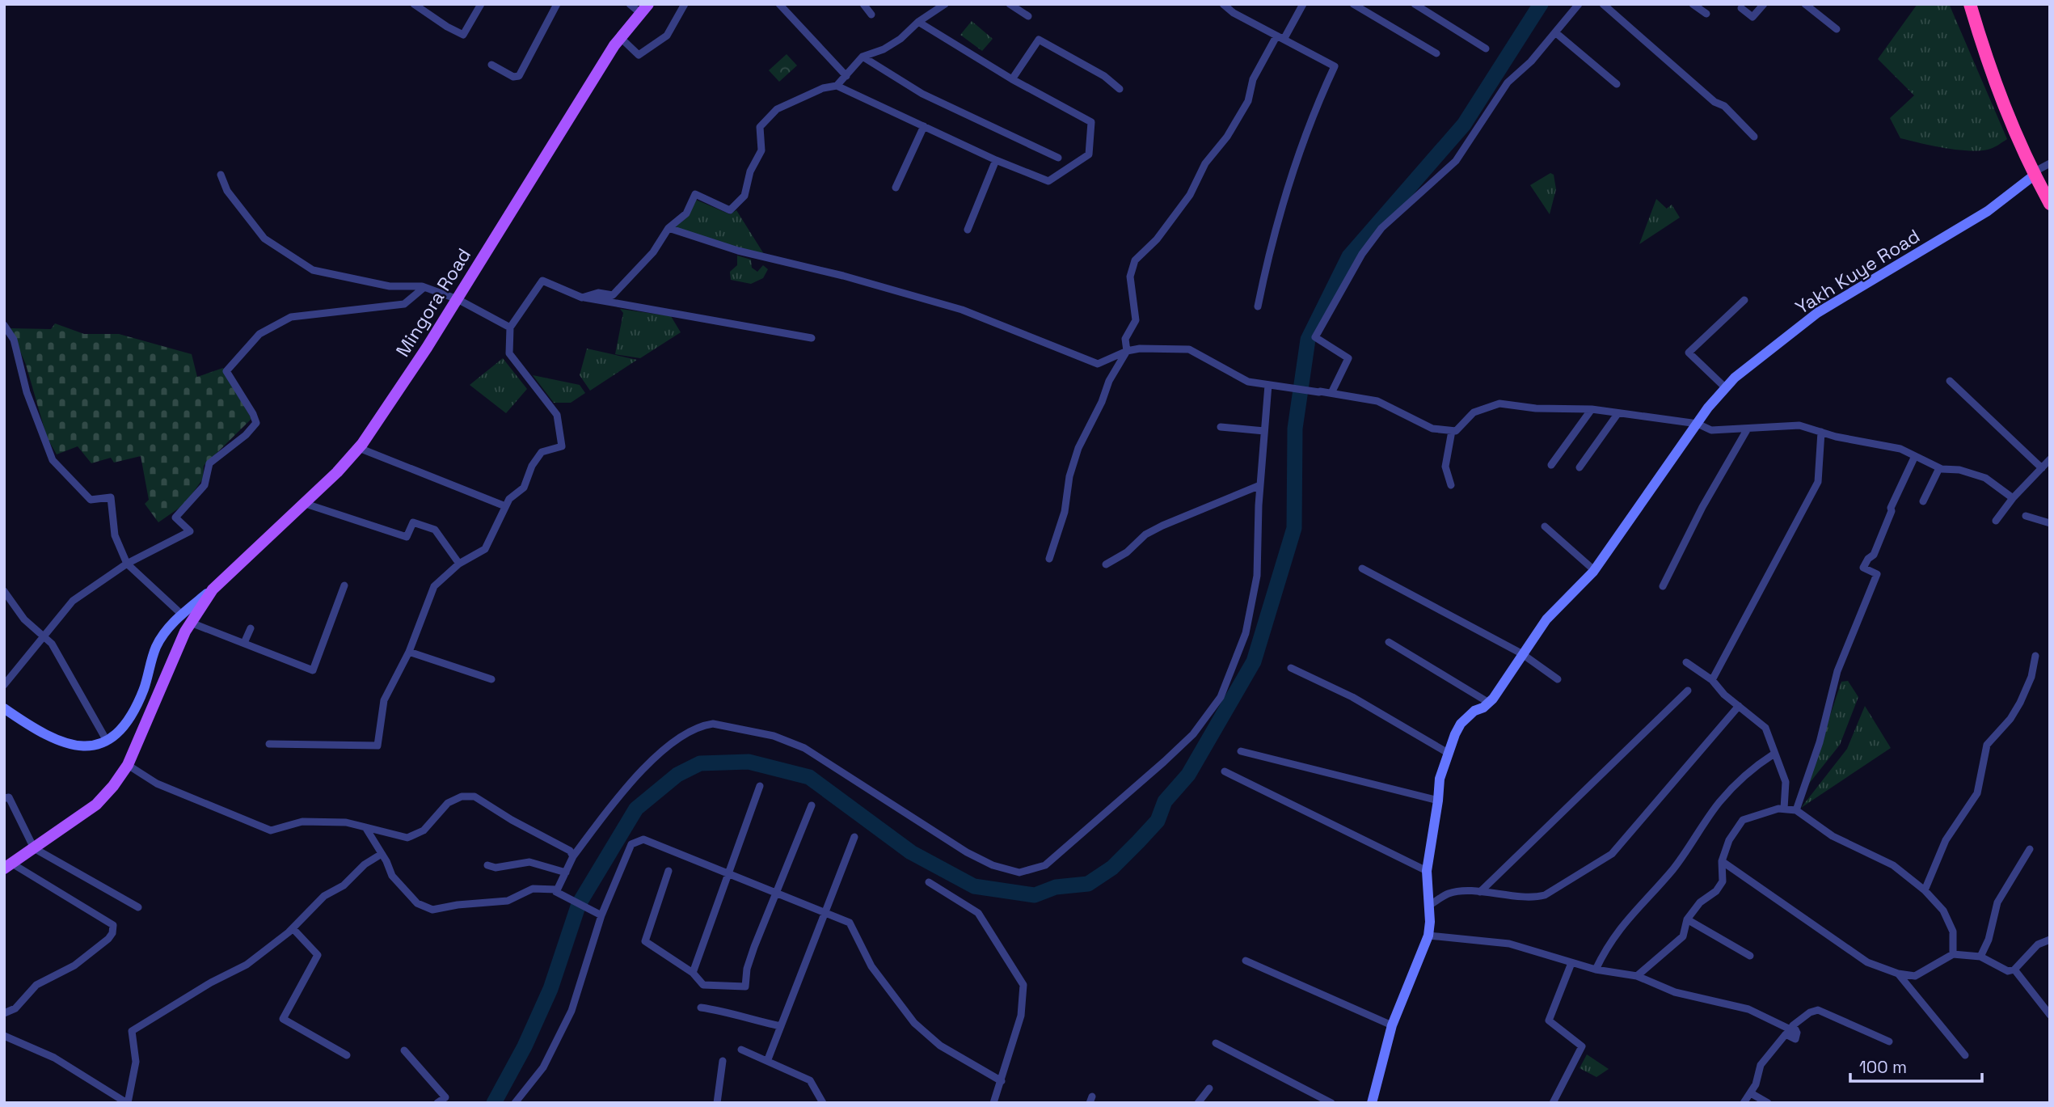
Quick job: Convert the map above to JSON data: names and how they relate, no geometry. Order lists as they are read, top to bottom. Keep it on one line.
{"streets":{"main road":["Yakh Kuye Road","Mingora Road"]},"scale_bar":"100 m"}
